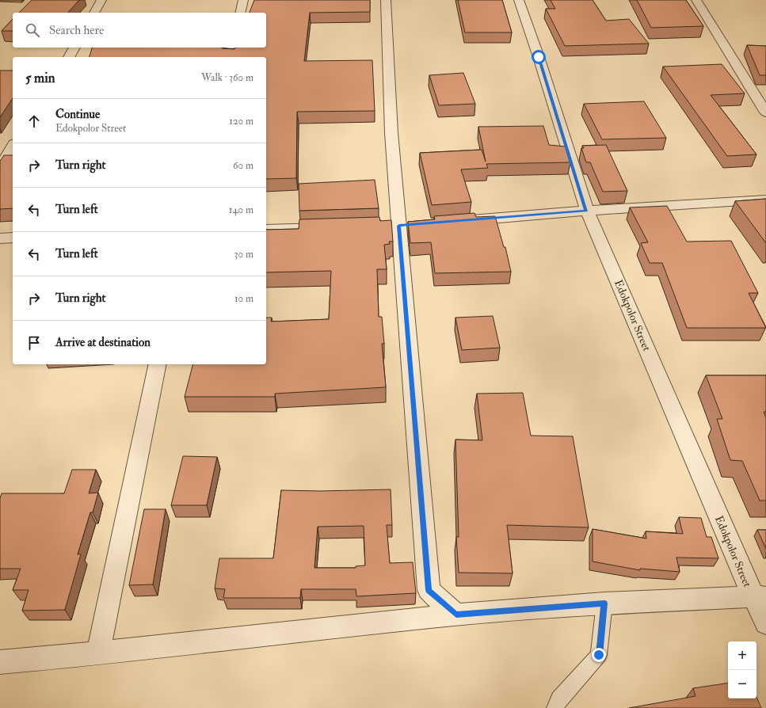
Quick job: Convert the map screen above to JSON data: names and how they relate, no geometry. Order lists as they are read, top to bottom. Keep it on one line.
{"streets":{"street":["Edokpolor Street"]},"page":{"search":"Search here","heading":["5 min","Walk · 360 m"],"list":[["Continue","Edokpolor Street","120 m"],["Turn right","60 m"],["Turn left","140 m"],["Turn left","30 m"],["Turn right","10 m"],"Arrive at destination"],"map_buttons":["+","−"]}}
